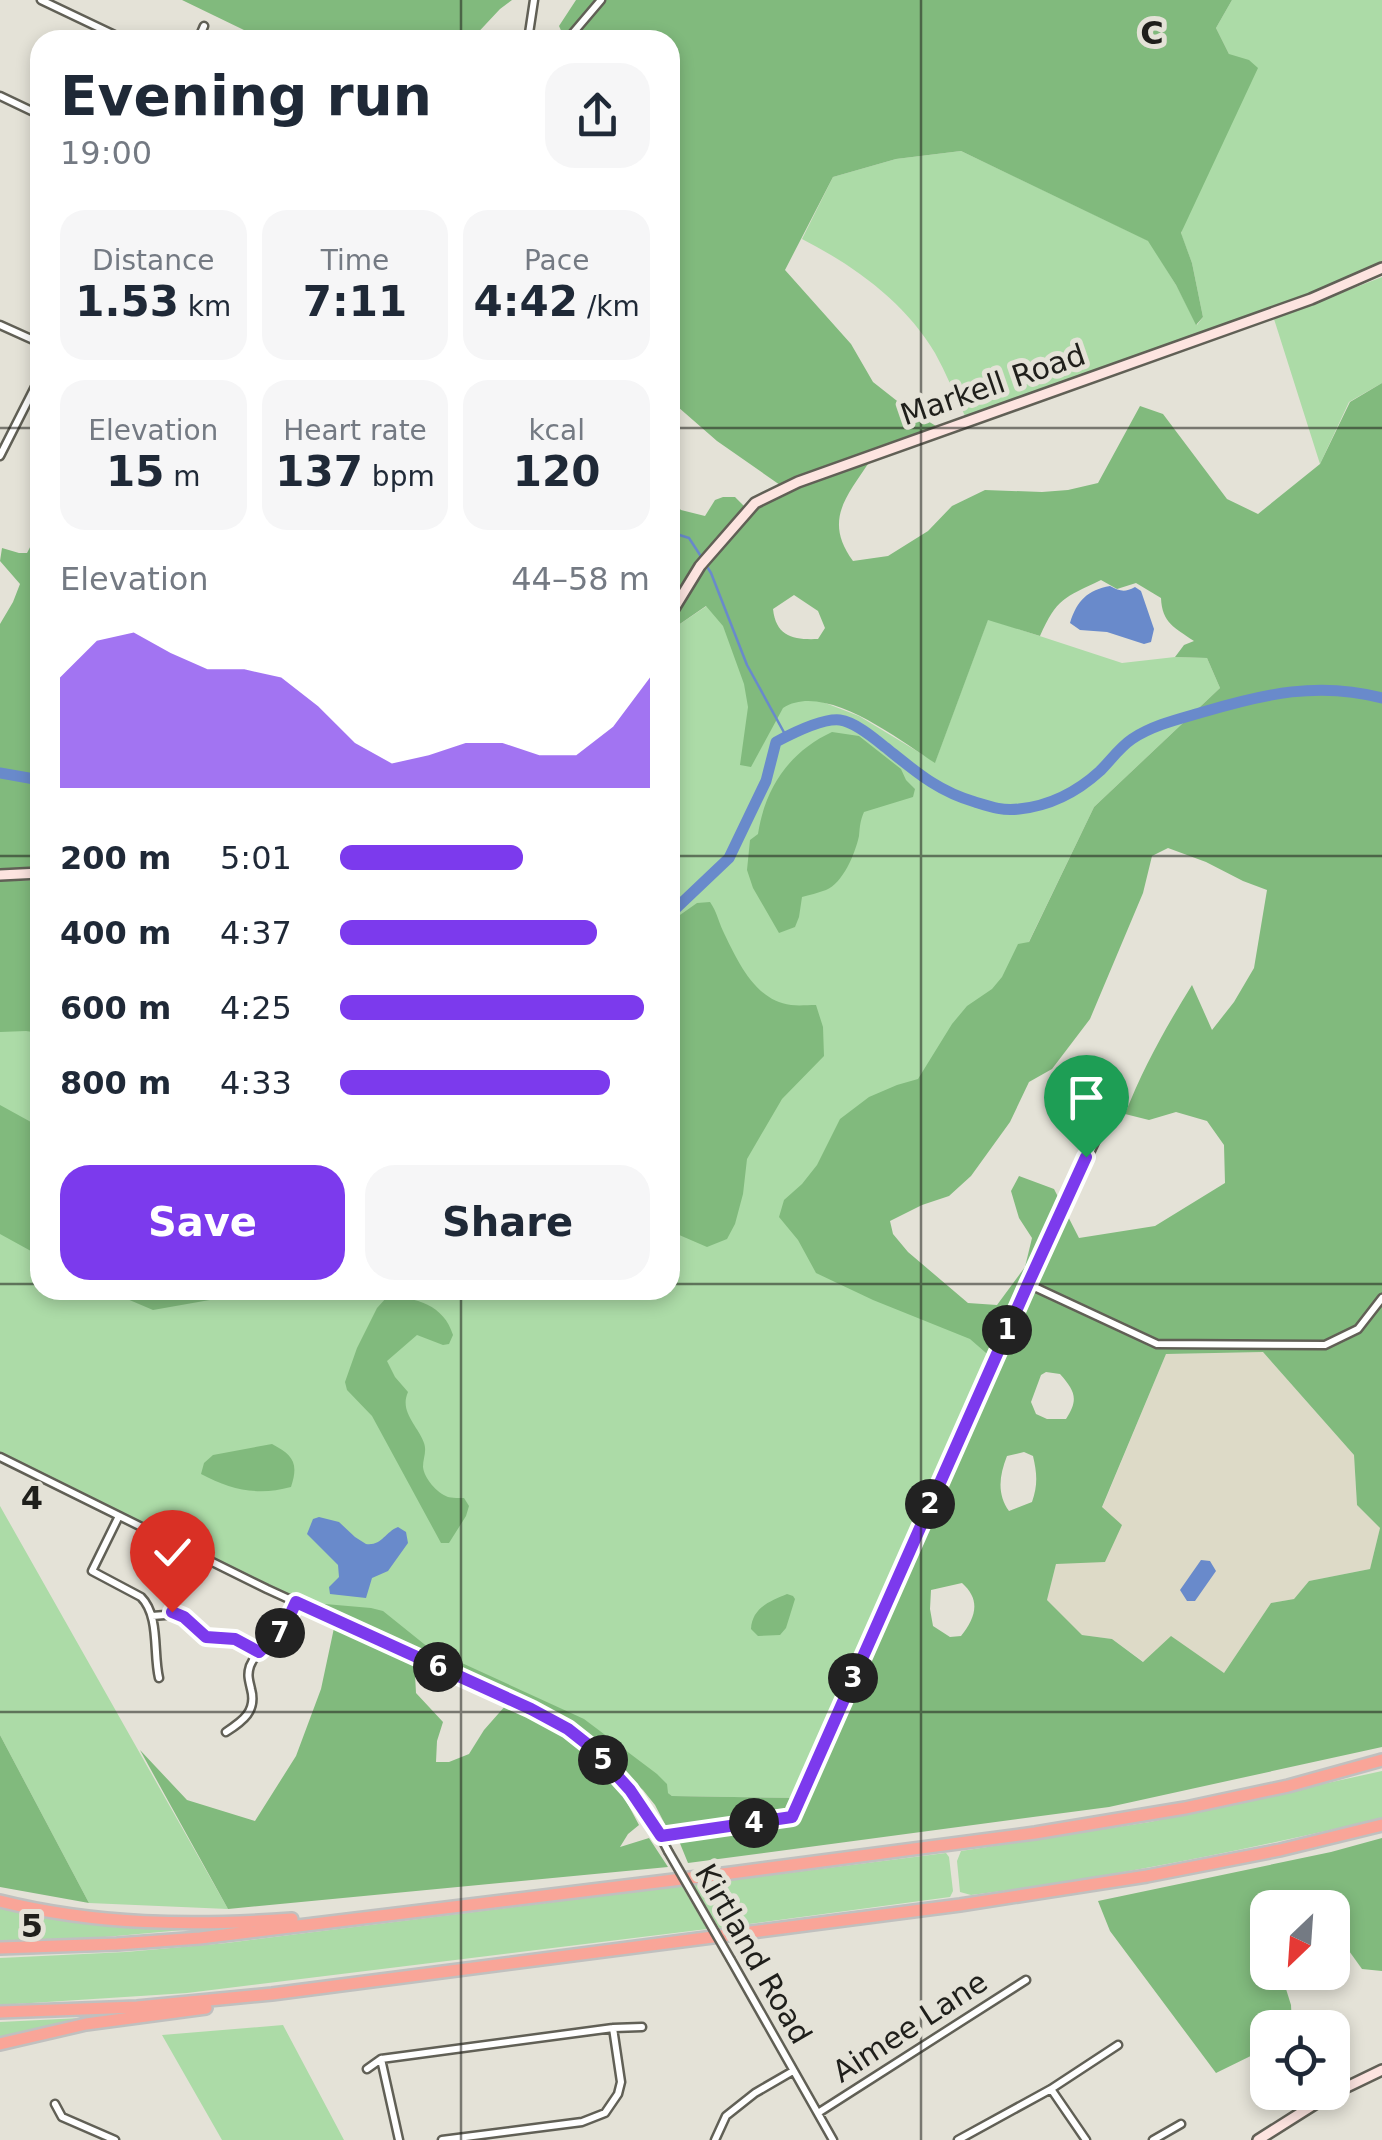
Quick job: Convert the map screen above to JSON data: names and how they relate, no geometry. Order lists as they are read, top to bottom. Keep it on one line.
{"streets":{"street":["Markell Road","Kirtland Road","Aimee Lane"]},"crossings":[["Kirtland Road","Aimee Lane"]],"north":"bottom left","page":{"heading":["Evening run","19:00"],"stats":[["Distance","1.53 km"],["Time","7:11"],["Pace","4:42 /km"],["Elevation","15 m"],["Heart rate","137 bpm"],["kcal","120"]],"chart":["Elevation","44–58 m"],"list":[{"name":"200 m","note":"5:01"},{"name":"400 m","note":"4:37"},{"name":"600 m","note":"4:25"},{"name":"800 m","note":"4:33"}],"buttons":["Save","Share"],"pins":["1","2","7","6","3","5","4"]},"grid":{"columns":["C"],"rows":["4","5"]}}
